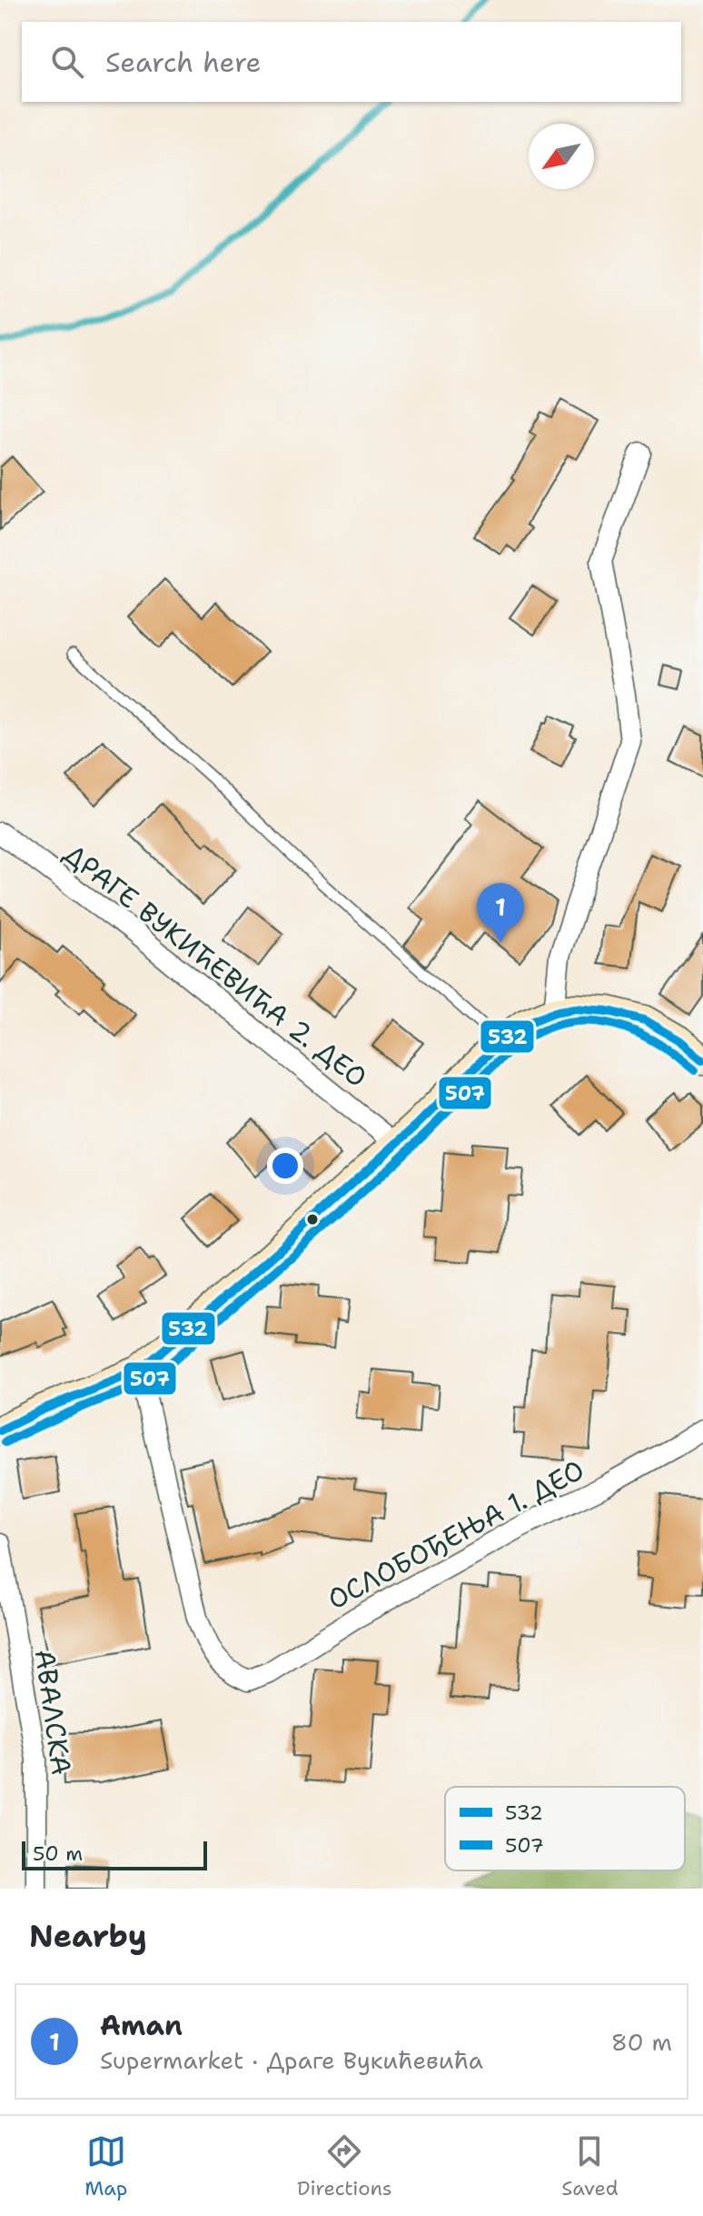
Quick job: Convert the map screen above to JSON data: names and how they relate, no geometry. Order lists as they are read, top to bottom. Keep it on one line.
{"streets":{"street":["ДРАГЕ ВУКИЋЕВИЋА 2. ДЕО","ОСЛОБОЂЕЊА 1. ДЕО","АВАЛСКА"]},"lines":["transit line 532","transit line 507"],"legend":["532","507"],"scale_bar":"50 m","north":"bottom left","page":{"search":"Search here","pins":"1","scale":"50 m","heading":"Nearby","list":[{"mark":"1","name":"Aman","note":"Supermarket · Драге Вукићевића","value":"80 m"}],"nav":["Map","Directions","Saved"]}}
